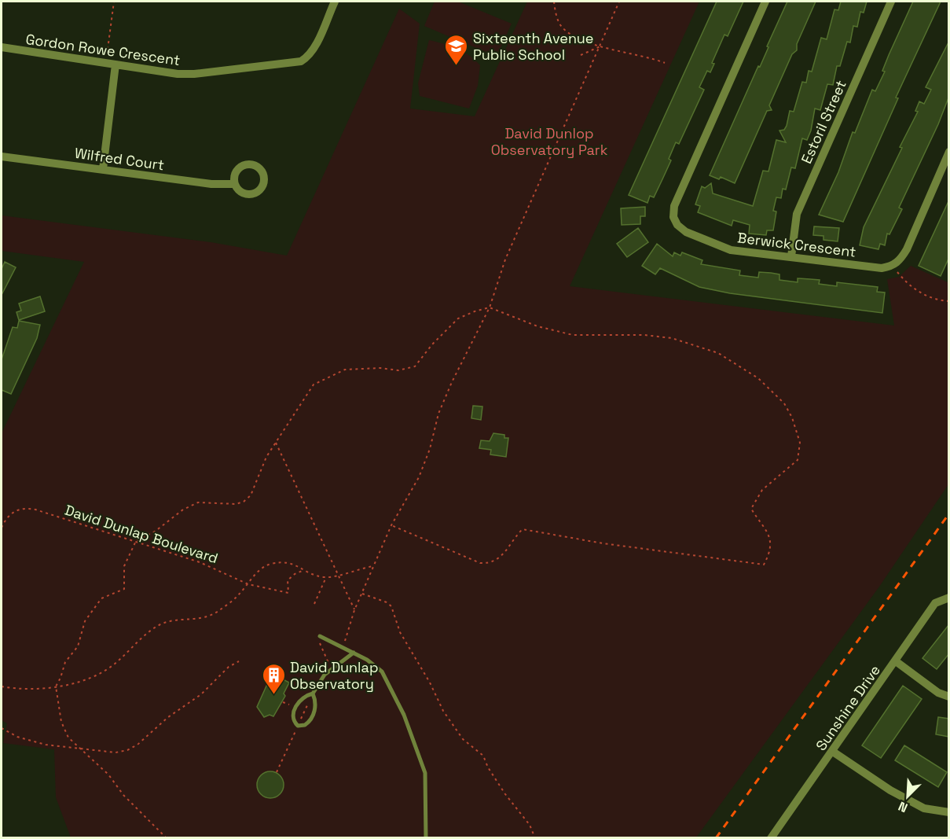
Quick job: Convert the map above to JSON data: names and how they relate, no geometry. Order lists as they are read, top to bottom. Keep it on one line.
{"streets":{"street":["Gordon Rowe Crescent","Estoril Street","Wilfred Court","Berwick Crescent","Sunshine Drive"],"path":["David Dunlap Boulevard"]},"crossings":[["Estoril Street","Berwick Crescent"]],"parks":["David Dunlop Observatory Park"],"places":{"school or university":["Sixteenth Avenue Public School"],"building":["David Dunlap Observatory"]},"north":"bottom left"}
